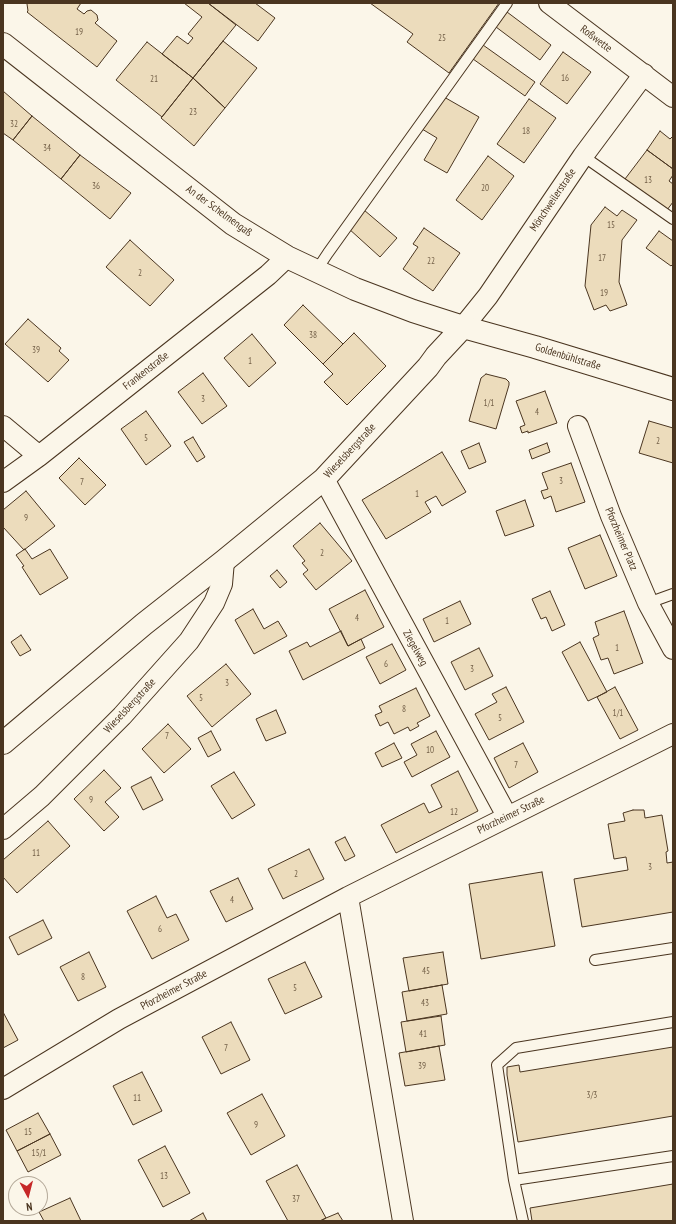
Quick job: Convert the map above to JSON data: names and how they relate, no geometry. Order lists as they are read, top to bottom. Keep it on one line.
{"streets":{"street":["Roßwette","Mönchweilerstraße","An der Schelmengaß","Goldenbühlstraße","Frankenstraße","Wieselsbergstraße","Pforzheimer Platz","Ziegelweg","Pforzheimer Straße"]},"crossings":[["Roßwette","Mönchweilerstraße"],["Mönchweilerstraße","An der Schelmengaß"],["Mönchweilerstraße","Goldenbühlstraße"],["Mönchweilerstraße","Wieselsbergstraße"],["An der Schelmengaß","Goldenbühlstraße"],["An der Schelmengaß","Frankenstraße"],["An der Schelmengaß","Wieselsbergstraße"],["Goldenbühlstraße","Wieselsbergstraße"],["Wieselsbergstraße","Ziegelweg"],["Ziegelweg","Pforzheimer Straße"]],"house_numbers":["19","25","16","21","23","32","18","34","13","36","20","15","17","22","2","19","38","39","1","3","1/1","4","5","2","3","7","1","9","2","4","1","1","6","3","3","5","8","1/1","5","7","10","7","9","12","11","3","2","4","6","45","8","5","43","41","7","39","3/3","11","9","15","15/1","13","37"],"north":"bottom"}
